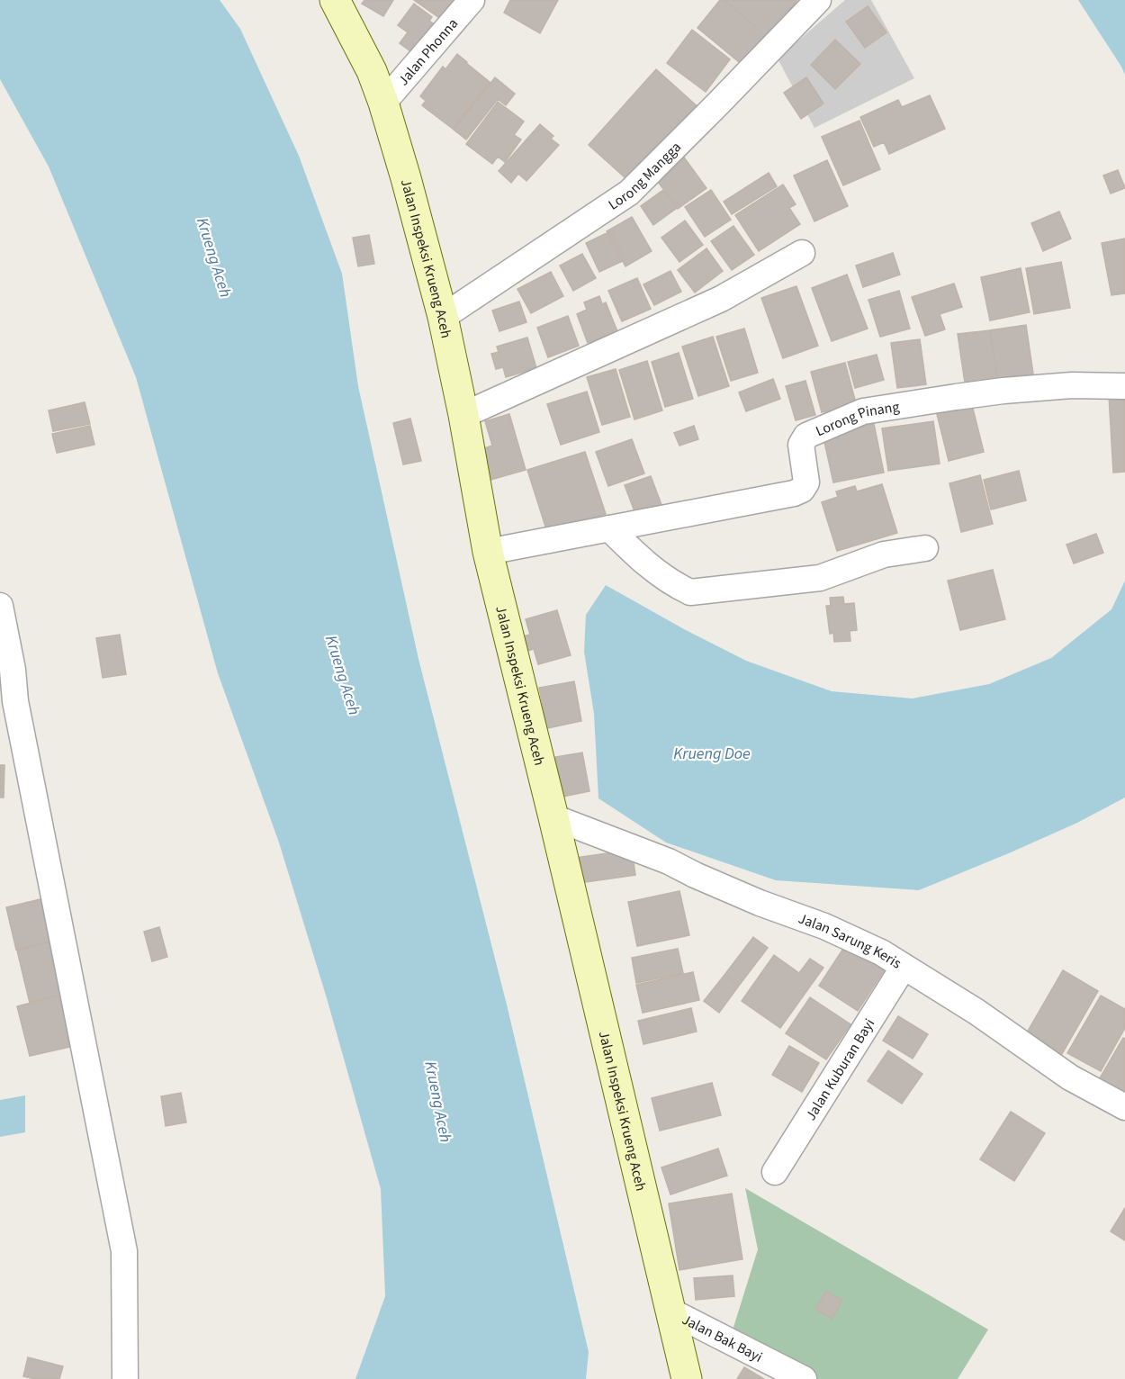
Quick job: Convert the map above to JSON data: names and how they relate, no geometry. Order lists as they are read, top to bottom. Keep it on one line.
{"streets":{"street":["Jalan Phonna","Lorong Mangga","Jalan Inspeksi Krueng Aceh","Lorong Pinang","Jalan Sarung Keris","Jalan Kuburan Bayi","Jalan Bak Bayi"]},"crossings":[["Jalan Phonna","Jalan Inspeksi Krueng Aceh"],["Lorong Mangga","Jalan Inspeksi Krueng Aceh"],["Jalan Inspeksi Krueng Aceh","Lorong Pinang"],["Jalan Inspeksi Krueng Aceh","Jalan Sarung Keris"],["Jalan Inspeksi Krueng Aceh","Jalan Bak Bayi"],["Jalan Sarung Keris","Jalan Kuburan Bayi"]],"water":["Krueng Aceh","Krueng Doe"]}
